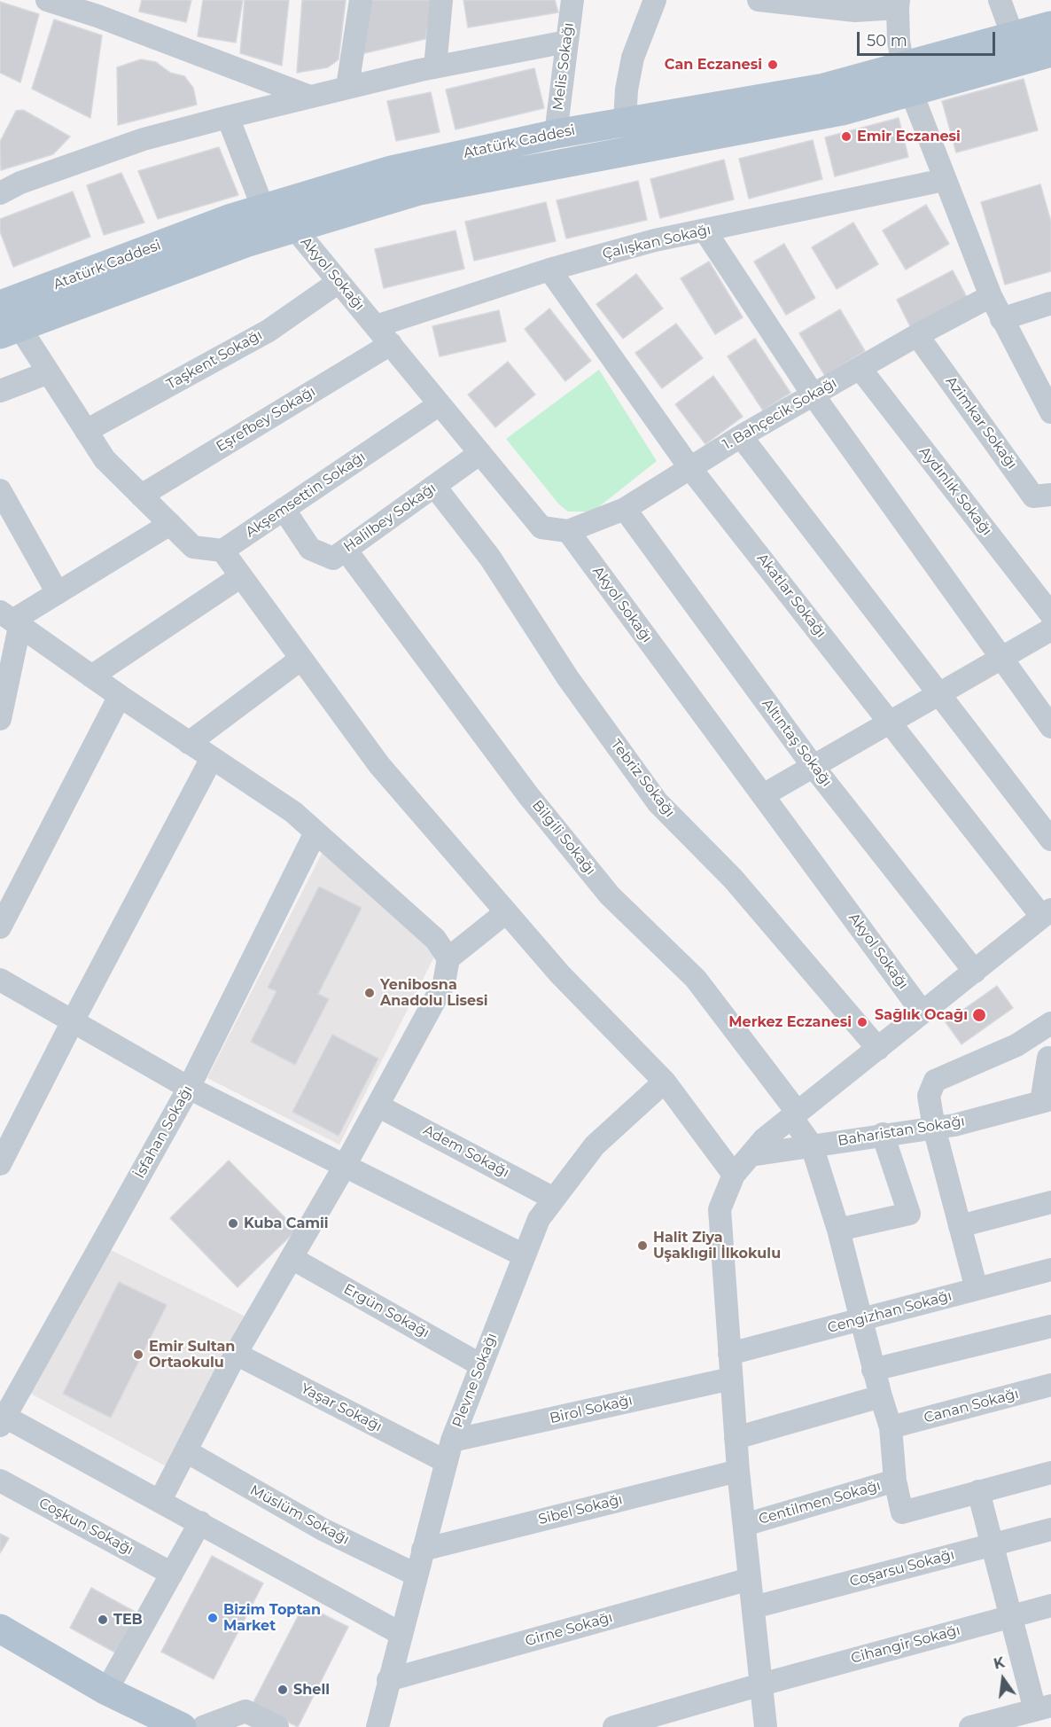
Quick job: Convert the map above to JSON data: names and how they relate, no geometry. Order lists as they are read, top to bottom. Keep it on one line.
{"streets":{"main road":["Atatürk Caddesi"],"street":["Melis Sokağı","Çalışkan Sokağı","Akyol Sokağı","Taşkent Sokağı","1. Bahçecik Sokağı","Eşrefbey Sokağı","Azimkar Sokağı","Aydınlık Sokağı","Akşemsettin Sokağı","Halilbey Sokağı","Akatlar Sokağı","Altıntaş Sokağı","Tebriz Sokağı","Bilgili Sokağı","Baharistan Sokağı","İsfahan Sokağı","Adem Sokağı","Ergün Sokağı","Cengizhan Sokağı","Plevne Sokağı","Canan Sokağı","Yaşar Sokağı","Birol Sokağı","Centilmen Sokağı","Sibel Sokağı","Müslüm Sokağı","Coşkun Sokağı","Coşarsu Sokağı","Girne Sokağı","Cihangir Sokağı"]},"crossings":[["Melis Sokağı","Atatürk Caddesi"],["Çalışkan Sokağı","Akyol Sokağı"],["Çalışkan Sokağı","Akatlar Sokağı"],["Akyol Sokağı","Taşkent Sokağı"],["Akyol Sokağı","1. Bahçecik Sokağı"],["Akyol Sokağı","Eşrefbey Sokağı"],["Akyol Sokağı","Akşemsettin Sokağı"],["Akyol Sokağı","Halilbey Sokağı"],["1. Bahçecik Sokağı","Azimkar Sokağı"],["1. Bahçecik Sokağı","Aydınlık Sokağı"],["1. Bahçecik Sokağı","Akatlar Sokağı"],["1. Bahçecik Sokağı","Altıntaş Sokağı"],["Akşemsettin Sokağı","Halilbey Sokağı"],["Halilbey Sokağı","Tebriz Sokağı"],["Halilbey Sokağı","Bilgili Sokağı"],["Bilgili Sokağı","Baharistan Sokağı"],["Bilgili Sokağı","Cengizhan Sokağı"],["Bilgili Sokağı","Canan Sokağı"],["Bilgili Sokağı","Centilmen Sokağı"],["Adem Sokağı","Plevne Sokağı"],["Ergün Sokağı","Plevne Sokağı"],["Plevne Sokağı","Yaşar Sokağı"],["Plevne Sokağı","Birol Sokağı"],["Plevne Sokağı","Sibel Sokağı"],["Plevne Sokağı","Müslüm Sokağı"],["Plevne Sokağı","Girne Sokağı"]],"places":["Can Eczanesi","Emir Eczanesi","Yenibosna Anadolu Lisesi","Sağlık Ocağı","Merkez Eczanesi","Kuba Camii","Halit Ziya Uşaklıgil İlkokulu","Emir Sultan Ortaokulu","Bizim Toptan Market","TEB","Shell"],"scale_bar":"50 m","north":"top"}
